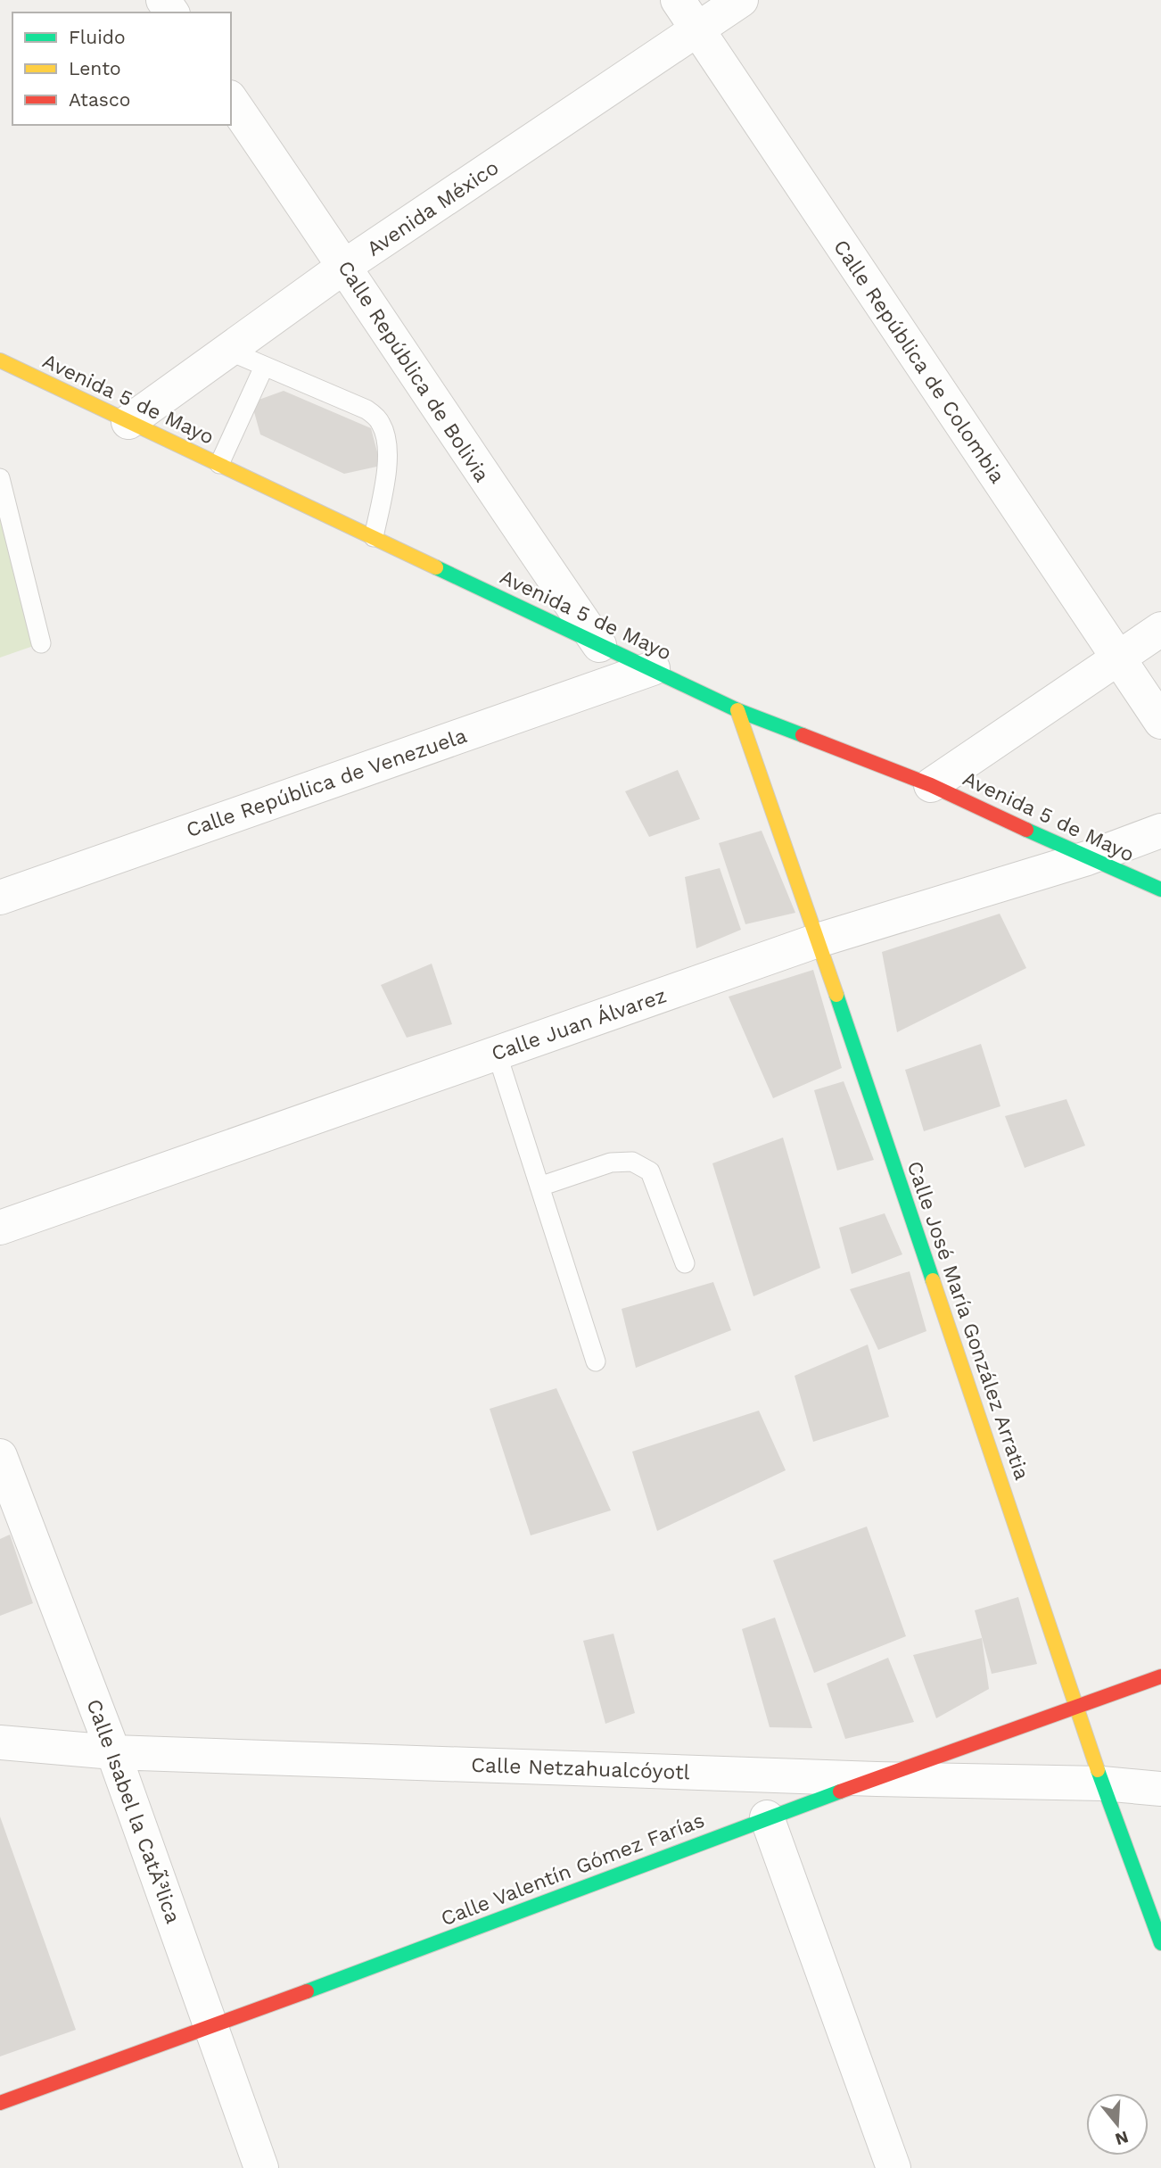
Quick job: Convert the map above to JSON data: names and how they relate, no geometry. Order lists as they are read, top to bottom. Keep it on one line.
{"streets":{"main road":["Avenida 5 de Mayo","Calle José María González Arratia","Calle Valentín Gómez Farías"],"street":["Avenida México","Calle República de Colombia","Calle República de Bolivia","Calle República de Venezuela","Calle Juan Álvarez","Calle Netzahualcóyotl","Calle Isabel la CatÃ³lica"]},"crossings":[["Avenida México","Calle República de Colombia"],["Avenida México","Calle República de Bolivia"],["Avenida México","Avenida 5 de Mayo"],["Calle República de Bolivia","Avenida 5 de Mayo"],["Avenida 5 de Mayo","Calle República de Venezuela"],["Avenida 5 de Mayo","Calle Juan Álvarez"],["Avenida 5 de Mayo","Calle José María González Arratia"],["Calle Juan Álvarez","Calle José María González Arratia"],["Calle José María González Arratia","Calle Netzahualcóyotl"],["Calle José María González Arratia","Calle Valentín Gómez Farías"],["Calle Netzahualcóyotl","Calle Isabel la CatÃ³lica"],["Calle Netzahualcóyotl","Calle Valentín Gómez Farías"],["Calle Isabel la CatÃ³lica","Calle Valentín Gómez Farías"]],"legend":["Fluido","Lento","Atasco"],"north":"bottom"}
